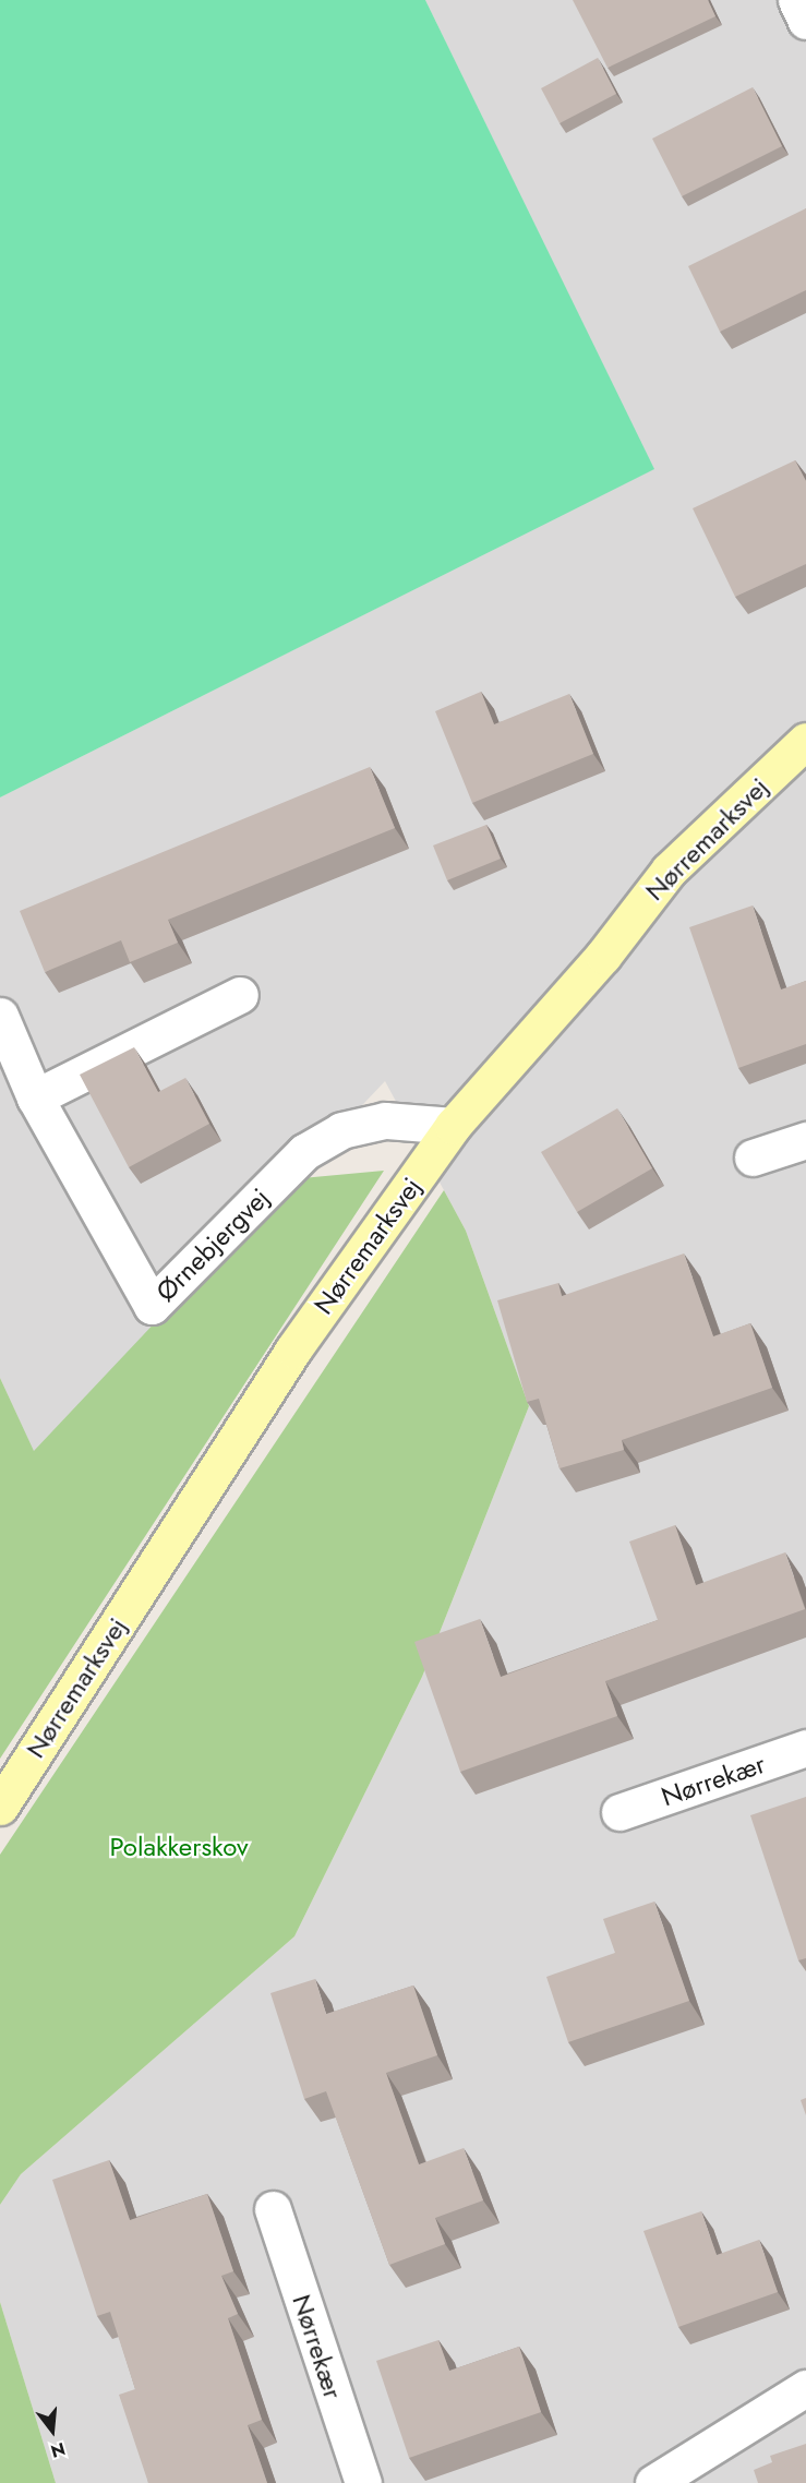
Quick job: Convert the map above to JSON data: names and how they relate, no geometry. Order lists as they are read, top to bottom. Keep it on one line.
{"streets":{"street":["Nørremarksvej","Ørnebjergvej","Nørrekær"]},"crossings":[["Nørremarksvej","Ørnebjergvej"]],"parks":["Polakkerskov"],"north":"bottom"}
